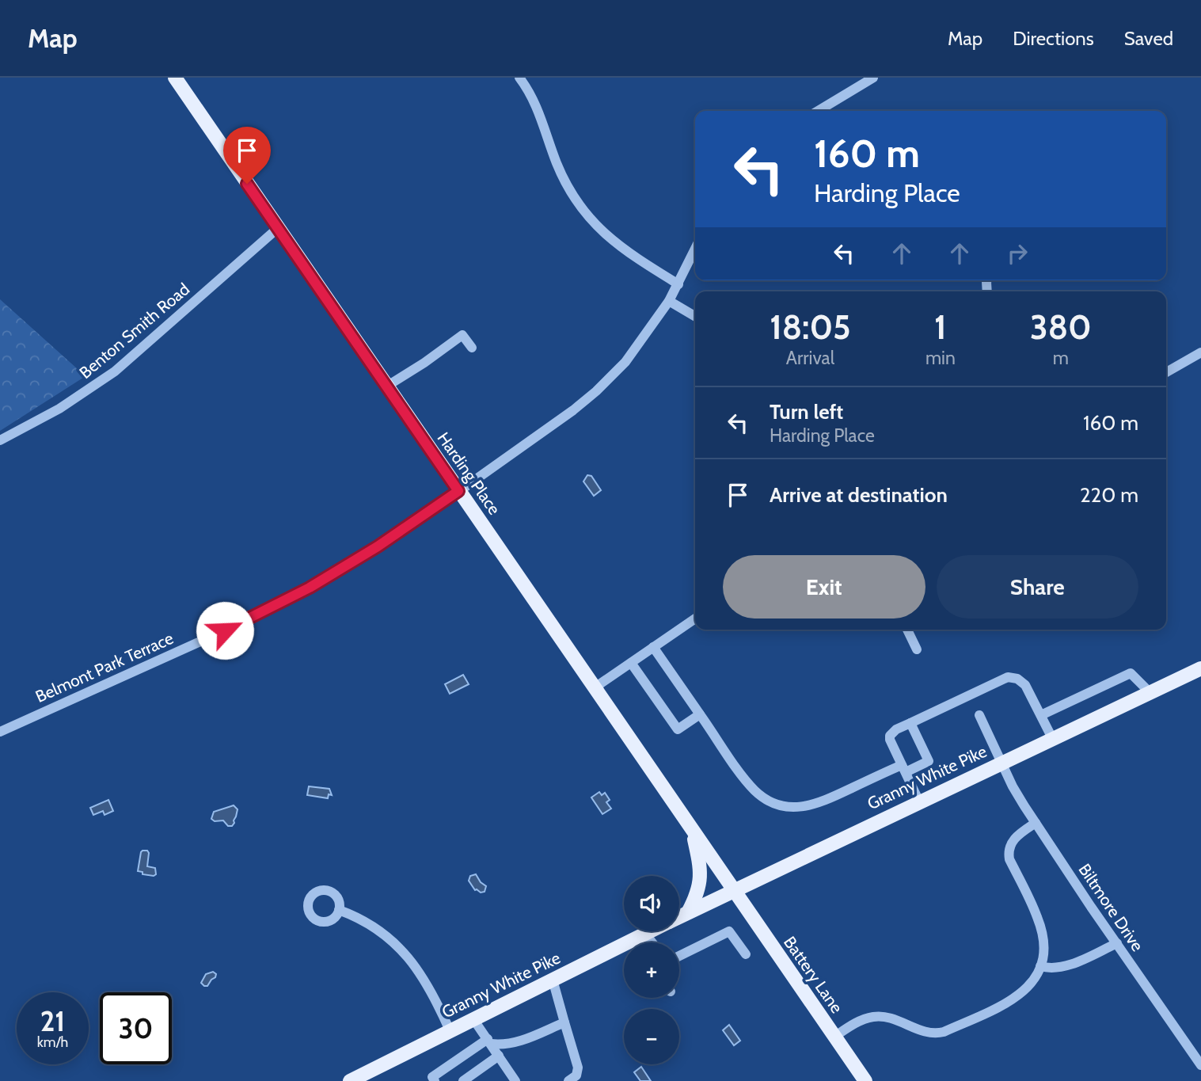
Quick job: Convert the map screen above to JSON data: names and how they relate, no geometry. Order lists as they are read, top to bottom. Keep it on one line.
{"streets":{"main road":["Harding Place","Granny White Pike","Battery Lane"],"street":["Benton Smith Road","Belmont Park Terrace","Biltmore Drive"]},"crossings":[["Benton Smith Road","Harding Place"],["Harding Place","Belmont Park Terrace"],["Harding Place","Granny White Pike"],["Harding Place","Battery Lane"],["Granny White Pike","Biltmore Drive"],["Granny White Pike","Battery Lane"]],"page":{"header":"Map","nav":["Map","Directions","Saved"],"turn":["160 m","Harding Place"],"eta":["18:05","Arrival","1","min","380","m"],"list":[{"name":"Turn left","note":"Harding Place","value":"160 m"},{"name":"Arrive at destination","value":"220 m"}],"buttons":["Exit","Share"],"map_buttons":["+","−"],"speed":"21 km/h","limit":"30"}}
